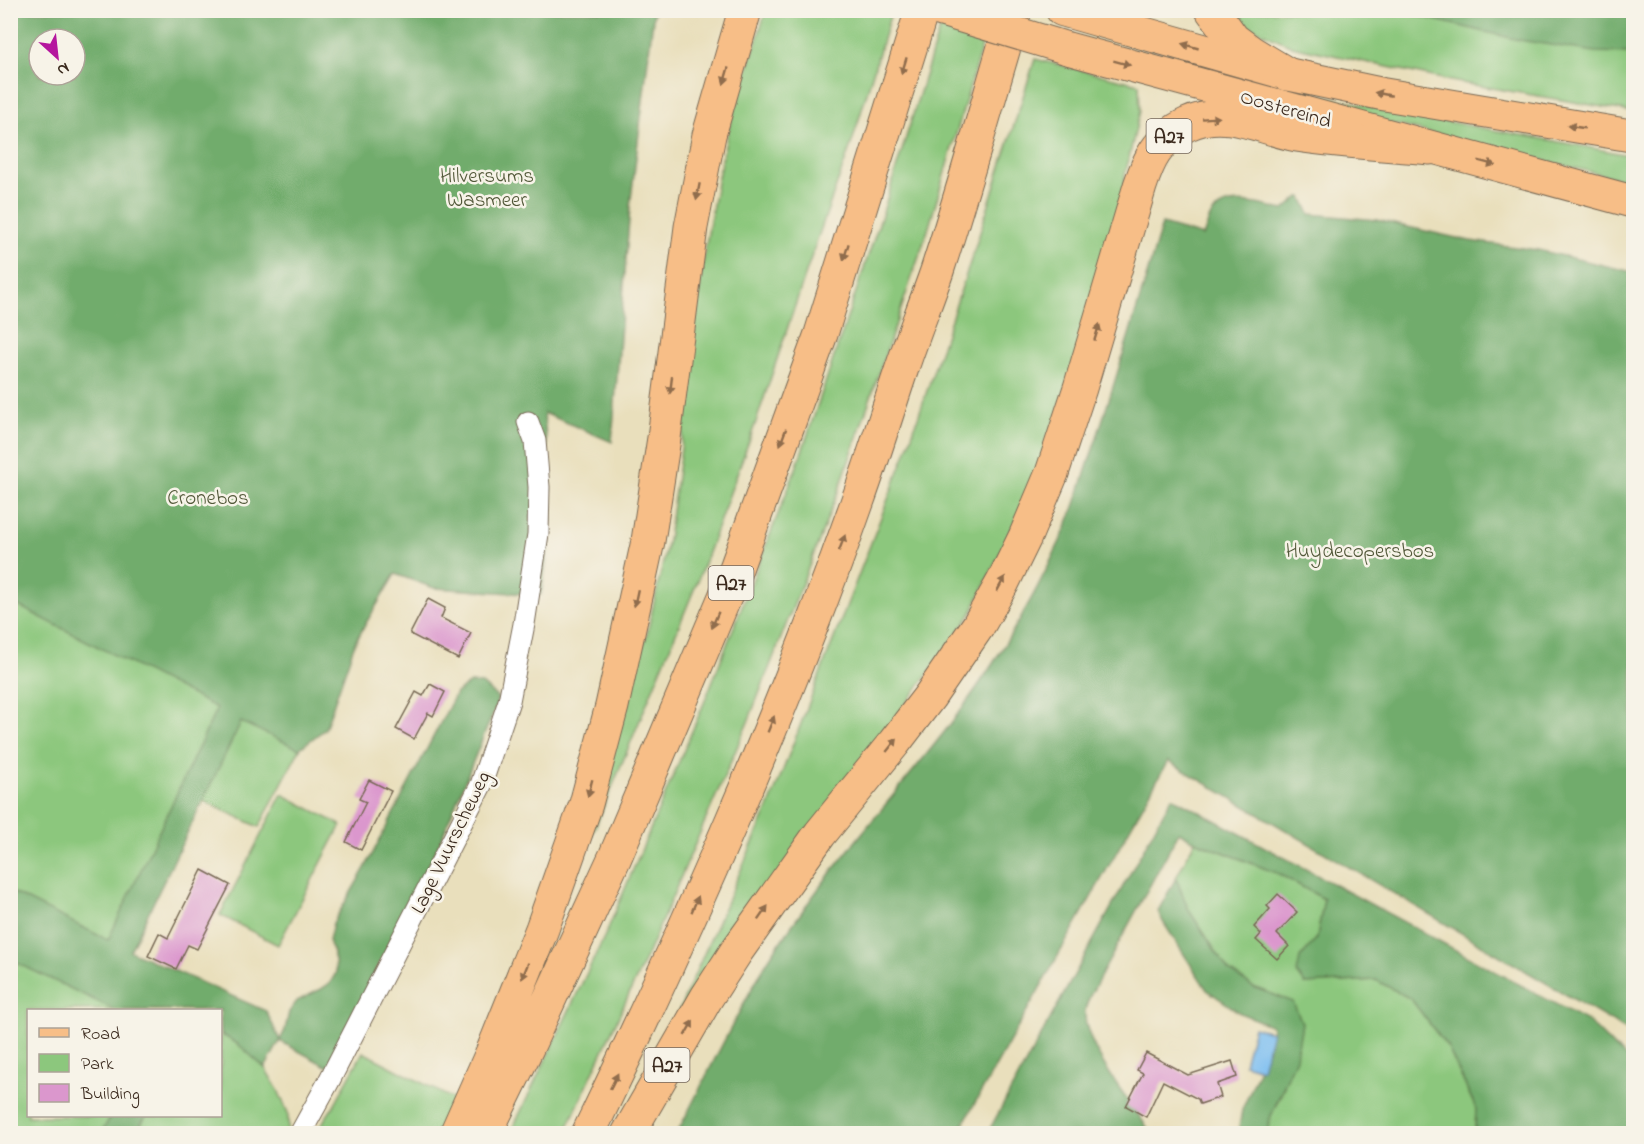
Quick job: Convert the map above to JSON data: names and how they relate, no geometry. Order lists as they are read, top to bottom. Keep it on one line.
{"streets":{"highway":["A27"],"main road":["Oostereind"],"street":["Lage Vuurscheweg"]},"crossings":[["Oostereind","A27"]],"parks":["Hilversums Wasmeer","Cronebos","Huydecopersbos"],"legend":["Road","Park","Building"],"north":"bottom right"}
